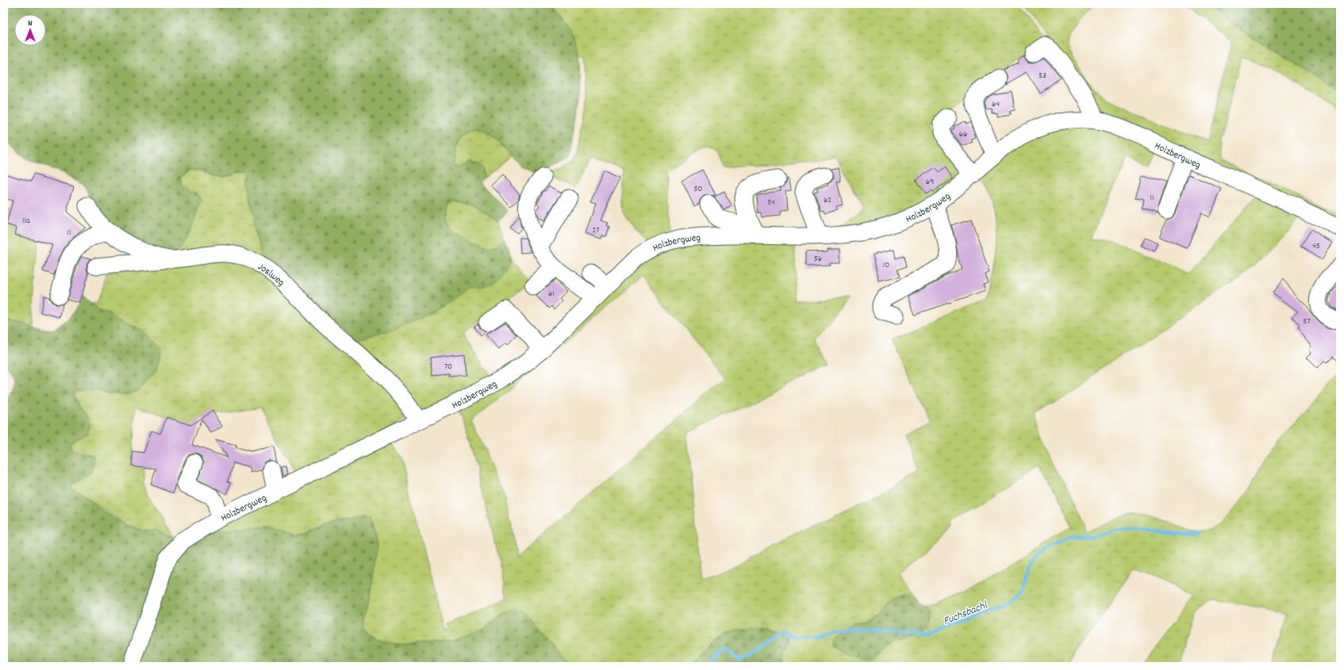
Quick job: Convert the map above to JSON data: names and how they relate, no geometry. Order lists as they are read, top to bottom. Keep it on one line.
{"streets":{"street":["Holzbergweg","Joslweg"]},"crossings":[["Holzbergweg","Joslweg"]],"water":["Fuchsbachl"],"house_numbers":["53","64","66","69","50","11","62","54","11a","27","11","45","56","10","61","57","70"],"north":"top"}
